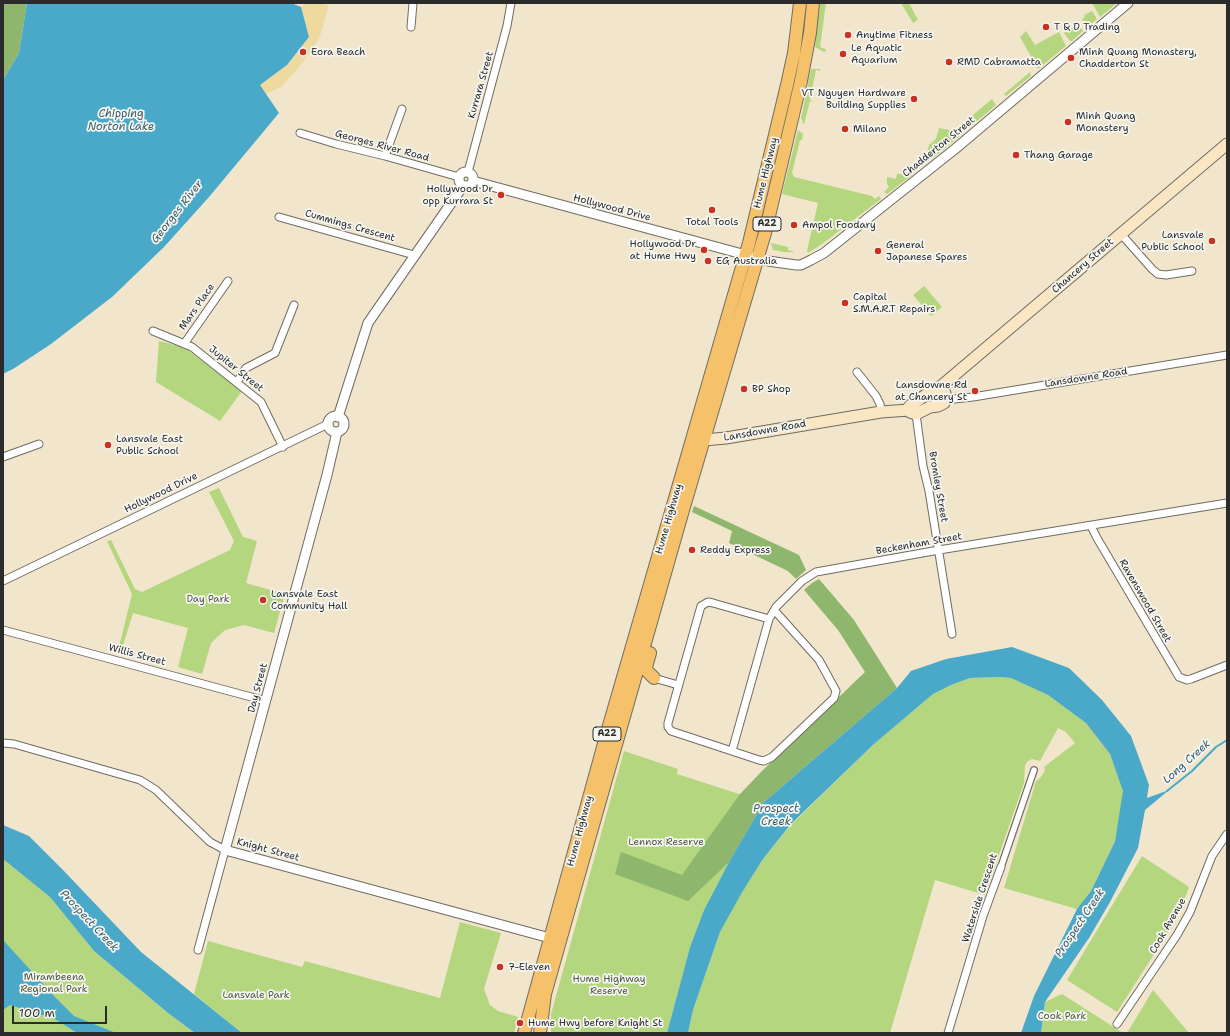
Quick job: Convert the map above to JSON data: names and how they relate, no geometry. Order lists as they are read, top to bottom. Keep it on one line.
{"streets":{"highway":["Hume Highway","A22"],"main road":["Chancery Street","Lansdowne Road"],"street":["Kurrara Street","Georges River Road","Chadderton Street","Hollywood Drive","Cummings Crescent","Mars Place","Jupiter Street","Bromley Street","Beckenham Street","Ravenswood Street","Willis Street","Day Street","Knight Street","Waterside Crescent","Cook Avenue"]},"crossings":[["Kurrara Street","Georges River Road"],["Kurrara Street","Hollywood Drive"],["Georges River Road","Hollywood Drive"],["Chadderton Street","Hume Highway"],["Chadderton Street","Hollywood Drive"],["Hume Highway","Hollywood Drive"],["Hume Highway","Lansdowne Road"],["Hume Highway","Knight Street"],["Hollywood Drive","Jupiter Street"],["Hollywood Drive","Day Street"],["Chancery Street","Lansdowne Road"],["Chancery Street","Bromley Street"],["Mars Place","Jupiter Street"],["Lansdowne Road","Bromley Street"],["Bromley Street","Beckenham Street"],["Beckenham Street","Ravenswood Street"],["Willis Street","Day Street"],["Day Street","Knight Street"]],"water":["Chipping Norton Lake","Georges River","Long Creek","Prospect Creek"],"parks":["Day Park","Lennox Reserve","Mirambeena Regional Park","Hume Highway Reserve","Lansvale Park","Cook Park"],"places":["T & D Trading","Anytime Fitness","Eora Beach","Le Aquatic Aquarium","Minh Quang Monastery, Chadderton St","RMD Cabramatta","VT Nguyen Hardware Building Supplies","Minh Quang Monastery","Milano","Thang Garage","Hollywood Dr opp Kurrara St","Total Tools","Ampol Foodary","Lansvale Public School","Hollywood Dr at Hume Hwy","General Japanese Spares","EG Australia","Capital S.M.A.R.T Repairs","BP Shop","Lansdowne Rd at Chancery St","Lansvale East Public School","Reddy Express","Lansvale East Community Hall","7-Eleven","Hume Hwy before Knight St"],"scale_bar":"100 m"}
